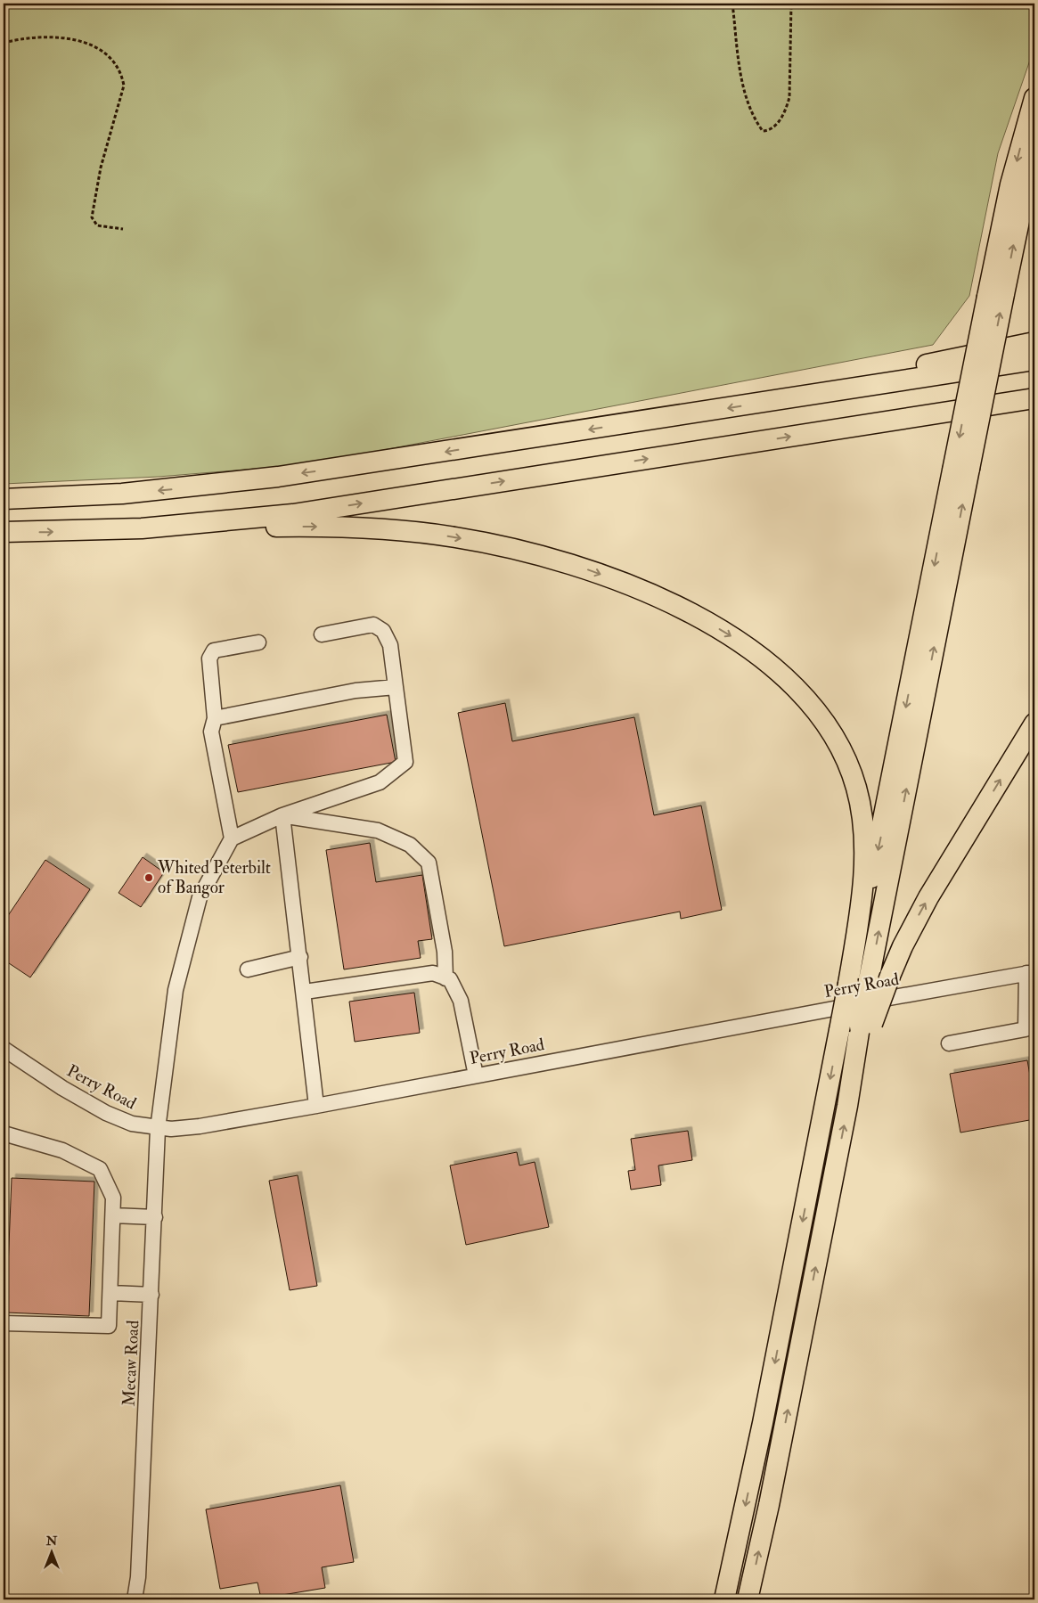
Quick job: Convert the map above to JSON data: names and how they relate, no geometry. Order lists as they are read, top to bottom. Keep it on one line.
{"streets":{"street":["Perry Road","Mecaw Road"]},"crossings":[["Perry Road","Mecaw Road"]],"places":["Whited Peterbilt of Bangor"],"north":"top"}
